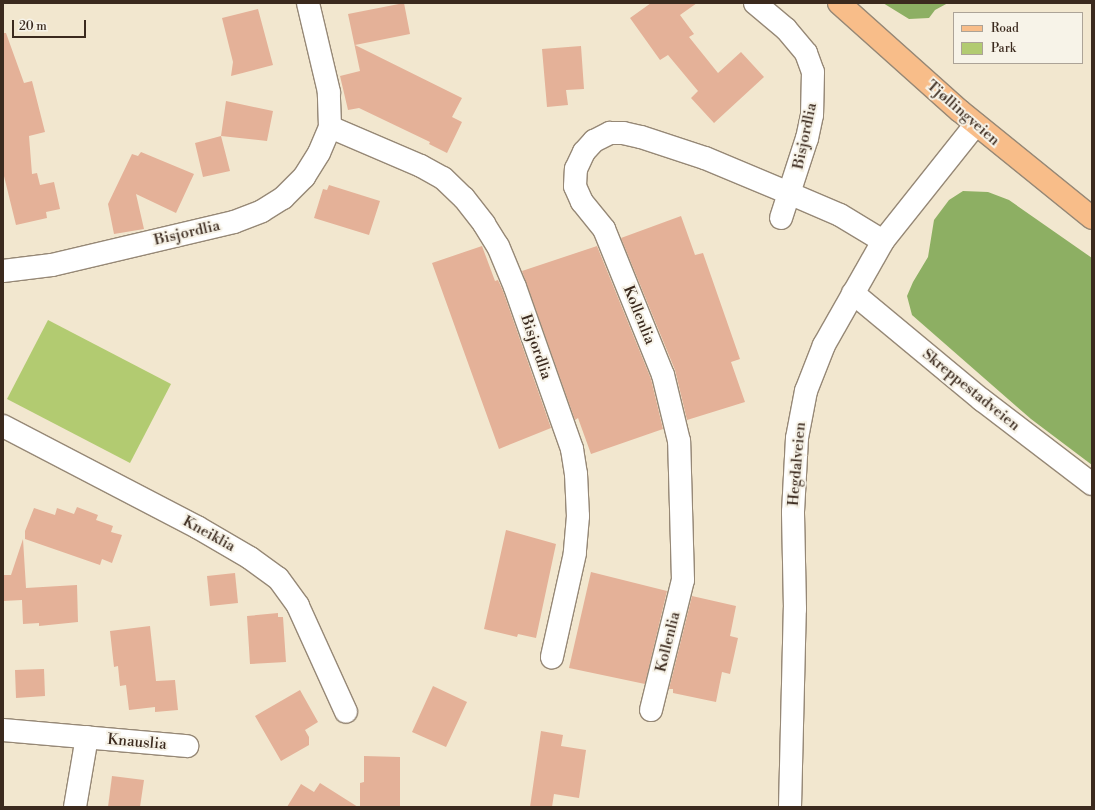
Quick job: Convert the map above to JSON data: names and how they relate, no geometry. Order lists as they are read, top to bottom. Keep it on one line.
{"streets":{"main road":["Tjøllingveien"],"street":["Bisjordlia","Kollenlia","Skreppestadveien","Hegdalveien","Kneiklia","Knauslia"]},"crossings":[["Tjøllingveien","Hegdalveien"],["Bisjordlia","Kollenlia"],["Kollenlia","Hegdalveien"],["Skreppestadveien","Hegdalveien"]],"legend":["Road","Park"],"scale_bar":"20 m"}
